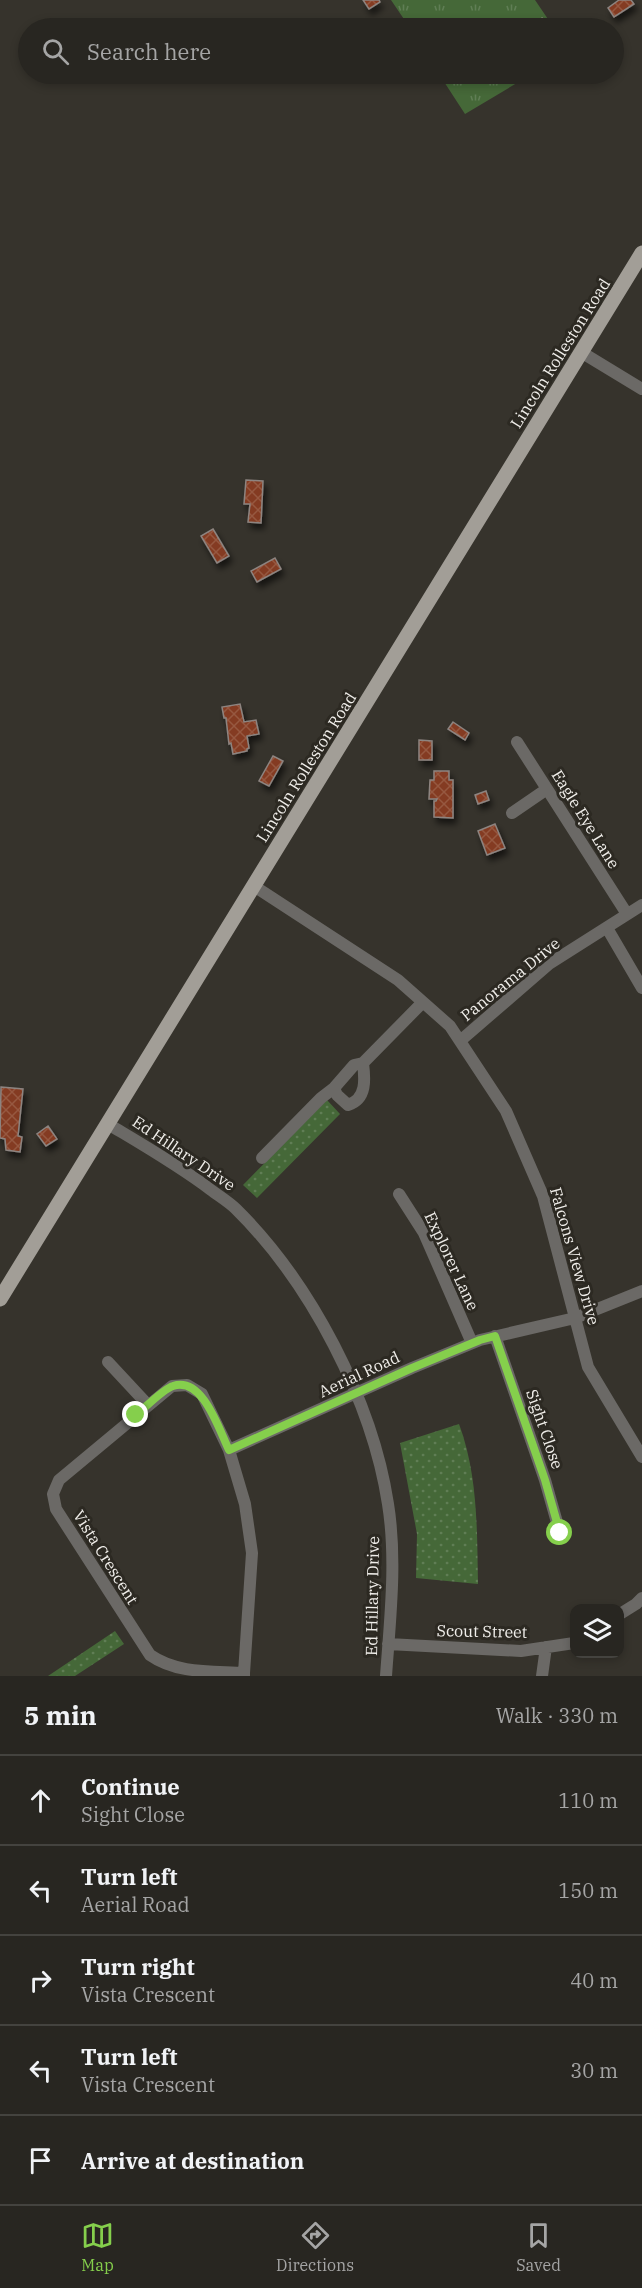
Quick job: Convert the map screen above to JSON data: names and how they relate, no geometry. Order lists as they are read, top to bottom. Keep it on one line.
{"streets":{"main road":["Lincoln Rolleston Road"],"street":["Eagle Eye Lane","Panorama Drive","Ed Hillary Drive","Falcons View Drive","Explorer Lane","Aerial Road","Sight Close","Vista Crescent","Scout Street"]},"crossings":[["Lincoln Rolleston Road","Ed Hillary Drive"],["Lincoln Rolleston Road","Falcons View Drive"],["Eagle Eye Lane","Panorama Drive"],["Panorama Drive","Falcons View Drive"],["Ed Hillary Drive","Aerial Road"],["Ed Hillary Drive","Scout Street"],["Falcons View Drive","Aerial Road"],["Explorer Lane","Aerial Road"],["Aerial Road","Sight Close"],["Aerial Road","Vista Crescent"]],"page":{"search":"Search here","heading":["5 min","Walk · 330 m"],"list":[["Continue","Sight Close","110 m"],["Turn left","Aerial Road","150 m"],["Turn right","Vista Crescent","40 m"],["Turn left","Vista Crescent","30 m"],"Arrive at destination"],"nav":["Map","Directions","Saved"]}}
